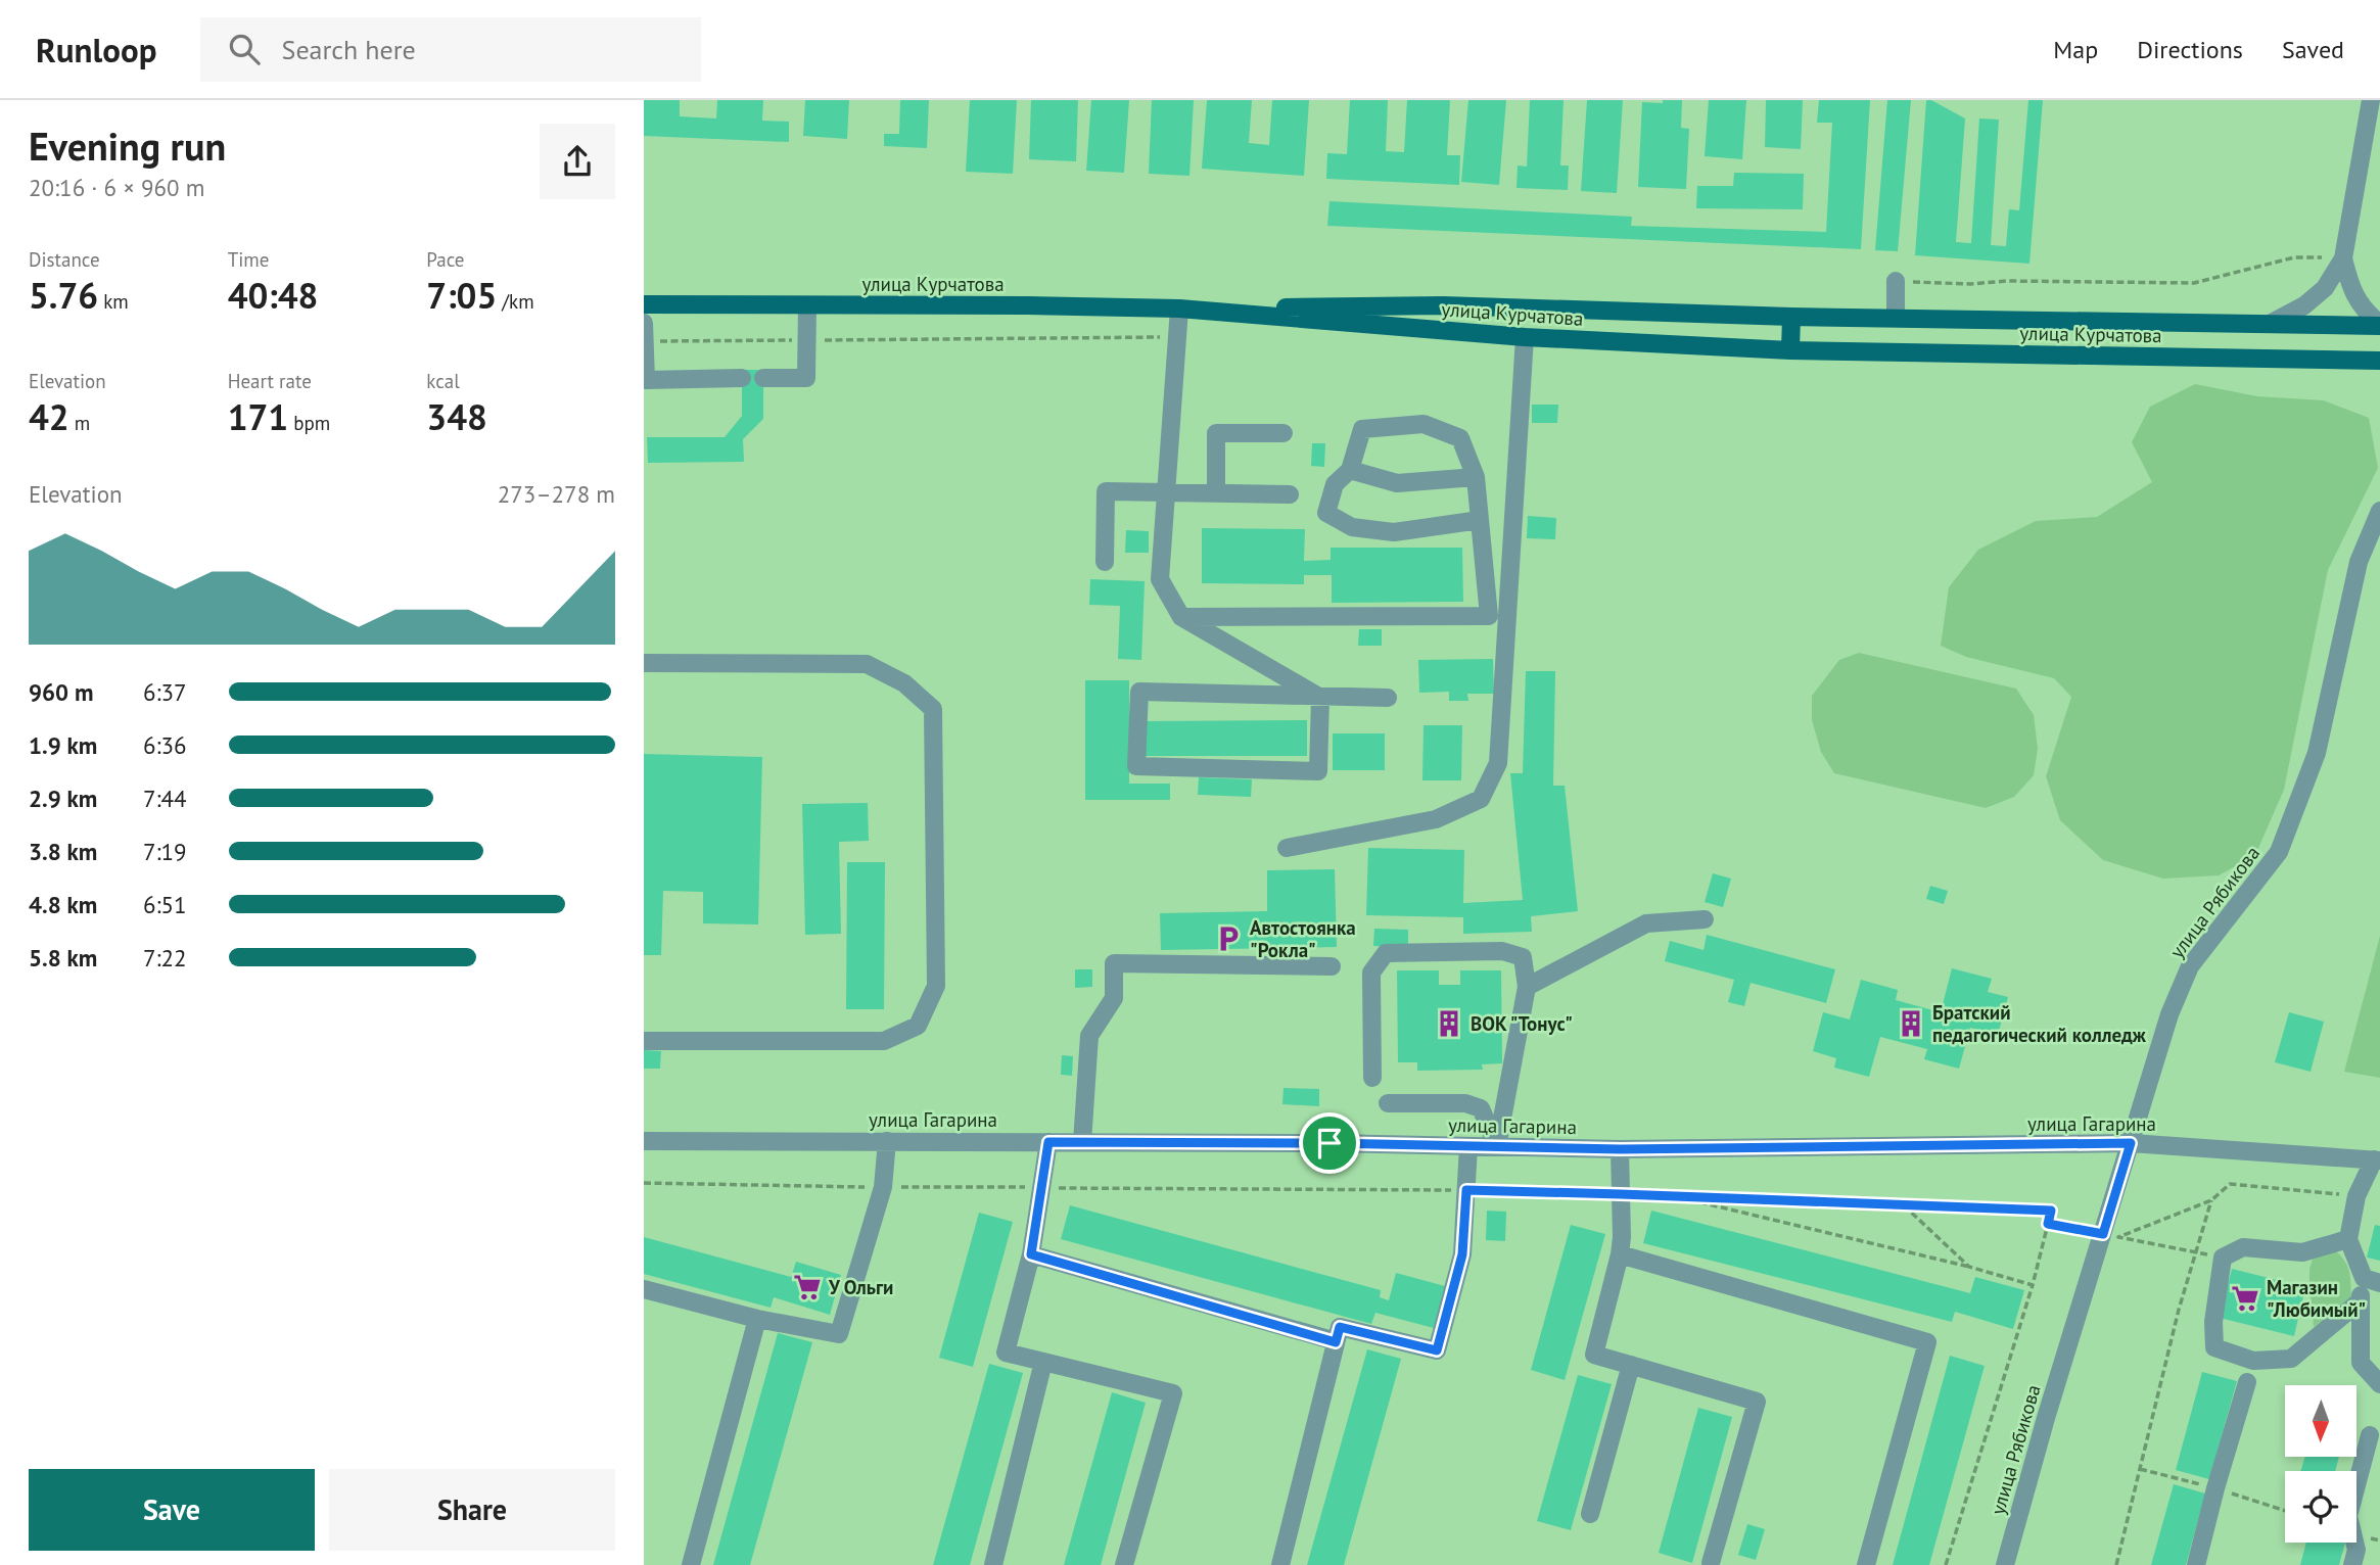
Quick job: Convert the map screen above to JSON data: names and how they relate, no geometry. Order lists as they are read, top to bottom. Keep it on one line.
{"streets":{"main road":["улица Курчатова"],"street":["улица Рябикова","улица Гагарина"]},"crossings":[["улица Рябикова","улица Гагарина"]],"places":{"parking":["Автостоянка \"Рокла\""],"building":["ВОК \"Тонус\"","Братский педагогический колледж"],"supermarket":["У Ольги","Магазин \"Любимый\""]},"north":"bottom","page":{"header":"Runloop","search":"Search here","nav":["Map","Directions","Saved"],"heading":["Evening run","20:16 · 6 × 960 m"],"stats":[["Distance","5.76 km"],["Time","40:48"],["Pace","7:05 /km"],["Elevation","42 m"],["Heart rate","171 bpm"],["kcal","348"]],"chart":["Elevation","273–278 m"],"list":[{"name":"960 m","note":"6:37"},{"name":"1.9 km","note":"6:36"},{"name":"2.9 km","note":"7:44"},{"name":"3.8 km","note":"7:19"},{"name":"4.8 km","note":"6:51"},{"name":"5.8 km","note":"7:22"}],"buttons":["Save","Share"]}}
